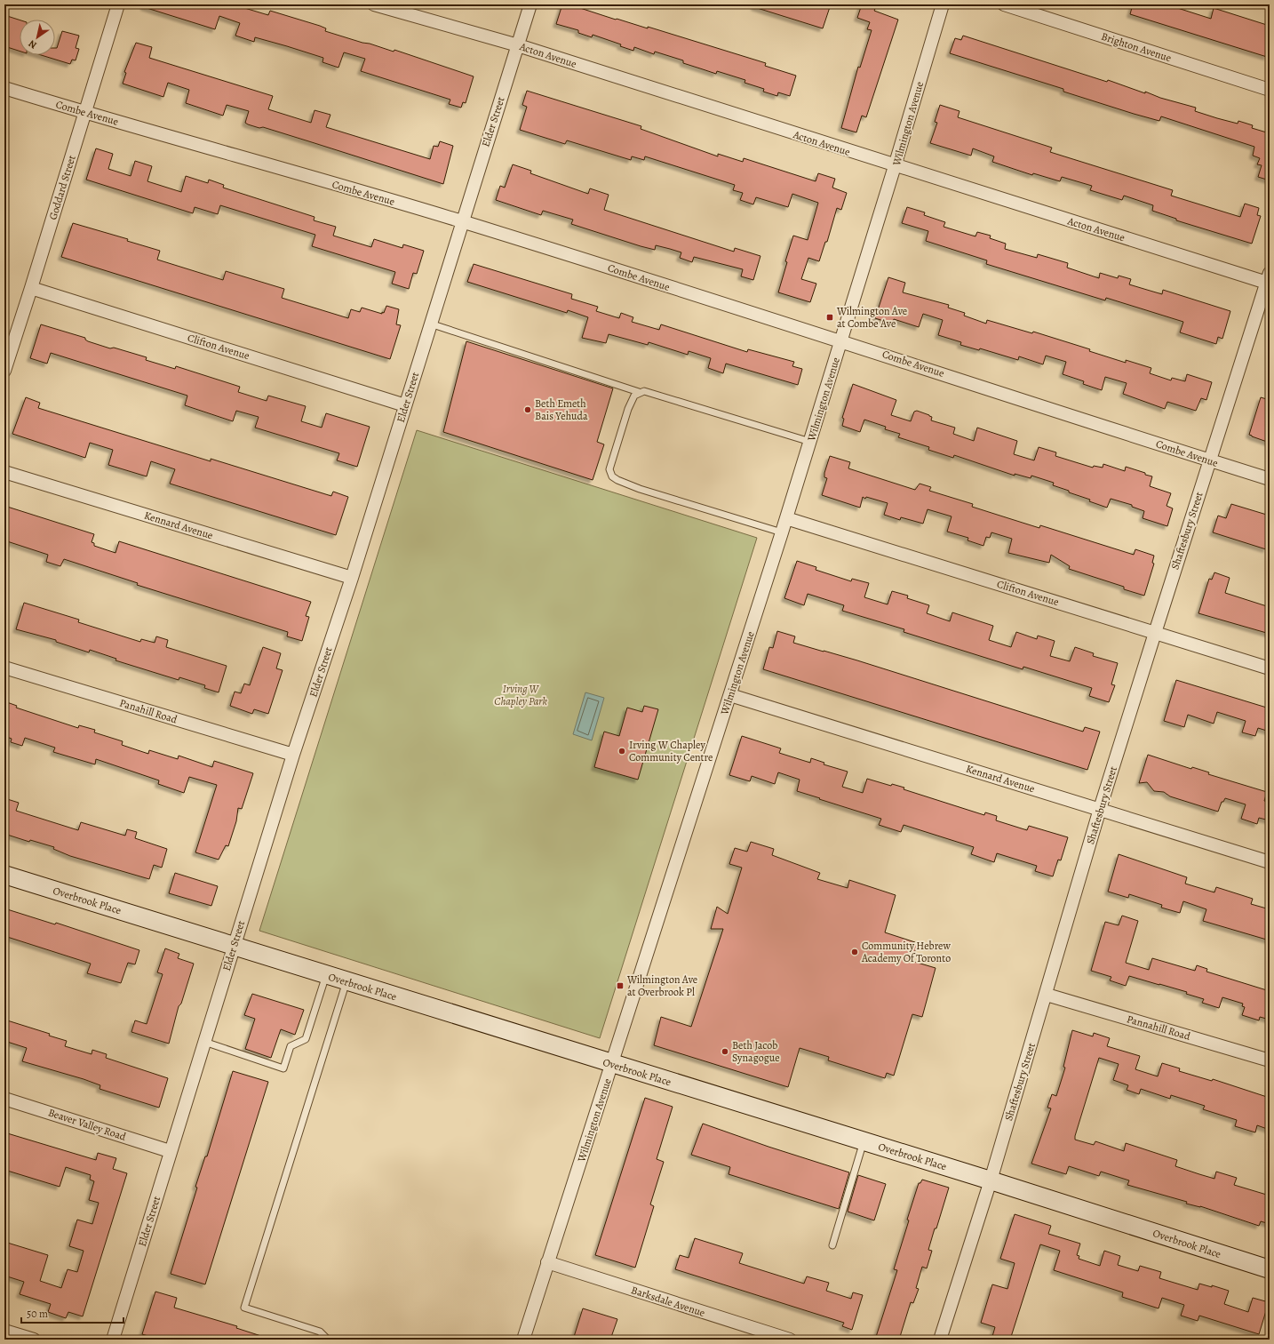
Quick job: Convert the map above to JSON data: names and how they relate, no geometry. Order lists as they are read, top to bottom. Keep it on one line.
{"streets":{"street":["Brighton Avenue","Acton Avenue","Combe Avenue","Elder Street","Wilmington Avenue","Goddard Street","Clifton Avenue","Kennard Avenue","Shaftesbury Street","Panahill Road","Overbrook Place","Pannahill Road","Beaver Valley Road","Barksdale Avenue"]},"crossings":[["Acton Avenue","Elder Street"],["Acton Avenue","Wilmington Avenue"],["Acton Avenue","Shaftesbury Street"],["Combe Avenue","Elder Street"],["Combe Avenue","Wilmington Avenue"],["Combe Avenue","Goddard Street"],["Combe Avenue","Shaftesbury Street"],["Elder Street","Clifton Avenue"],["Elder Street","Kennard Avenue"],["Elder Street","Panahill Road"],["Elder Street","Overbrook Place"],["Elder Street","Beaver Valley Road"],["Wilmington Avenue","Clifton Avenue"],["Wilmington Avenue","Kennard Avenue"],["Wilmington Avenue","Overbrook Place"],["Wilmington Avenue","Barksdale Avenue"],["Goddard Street","Clifton Avenue"],["Clifton Avenue","Shaftesbury Street"],["Kennard Avenue","Shaftesbury Street"],["Shaftesbury Street","Overbrook Place"],["Shaftesbury Street","Pannahill Road"]],"parks":["Irving W Chapley Park"],"places":{"transit":["Wilmington Ave at Combe Ave","Wilmington Ave at Overbrook Pl"],"other":["Beth Emeth Bais Yehuda","Irving W Chapley Community Centre","Community Hebrew Academy Of Toronto","Beth Jacob Synagogue"]},"scale_bar":"50 m","north":"bottom left"}
